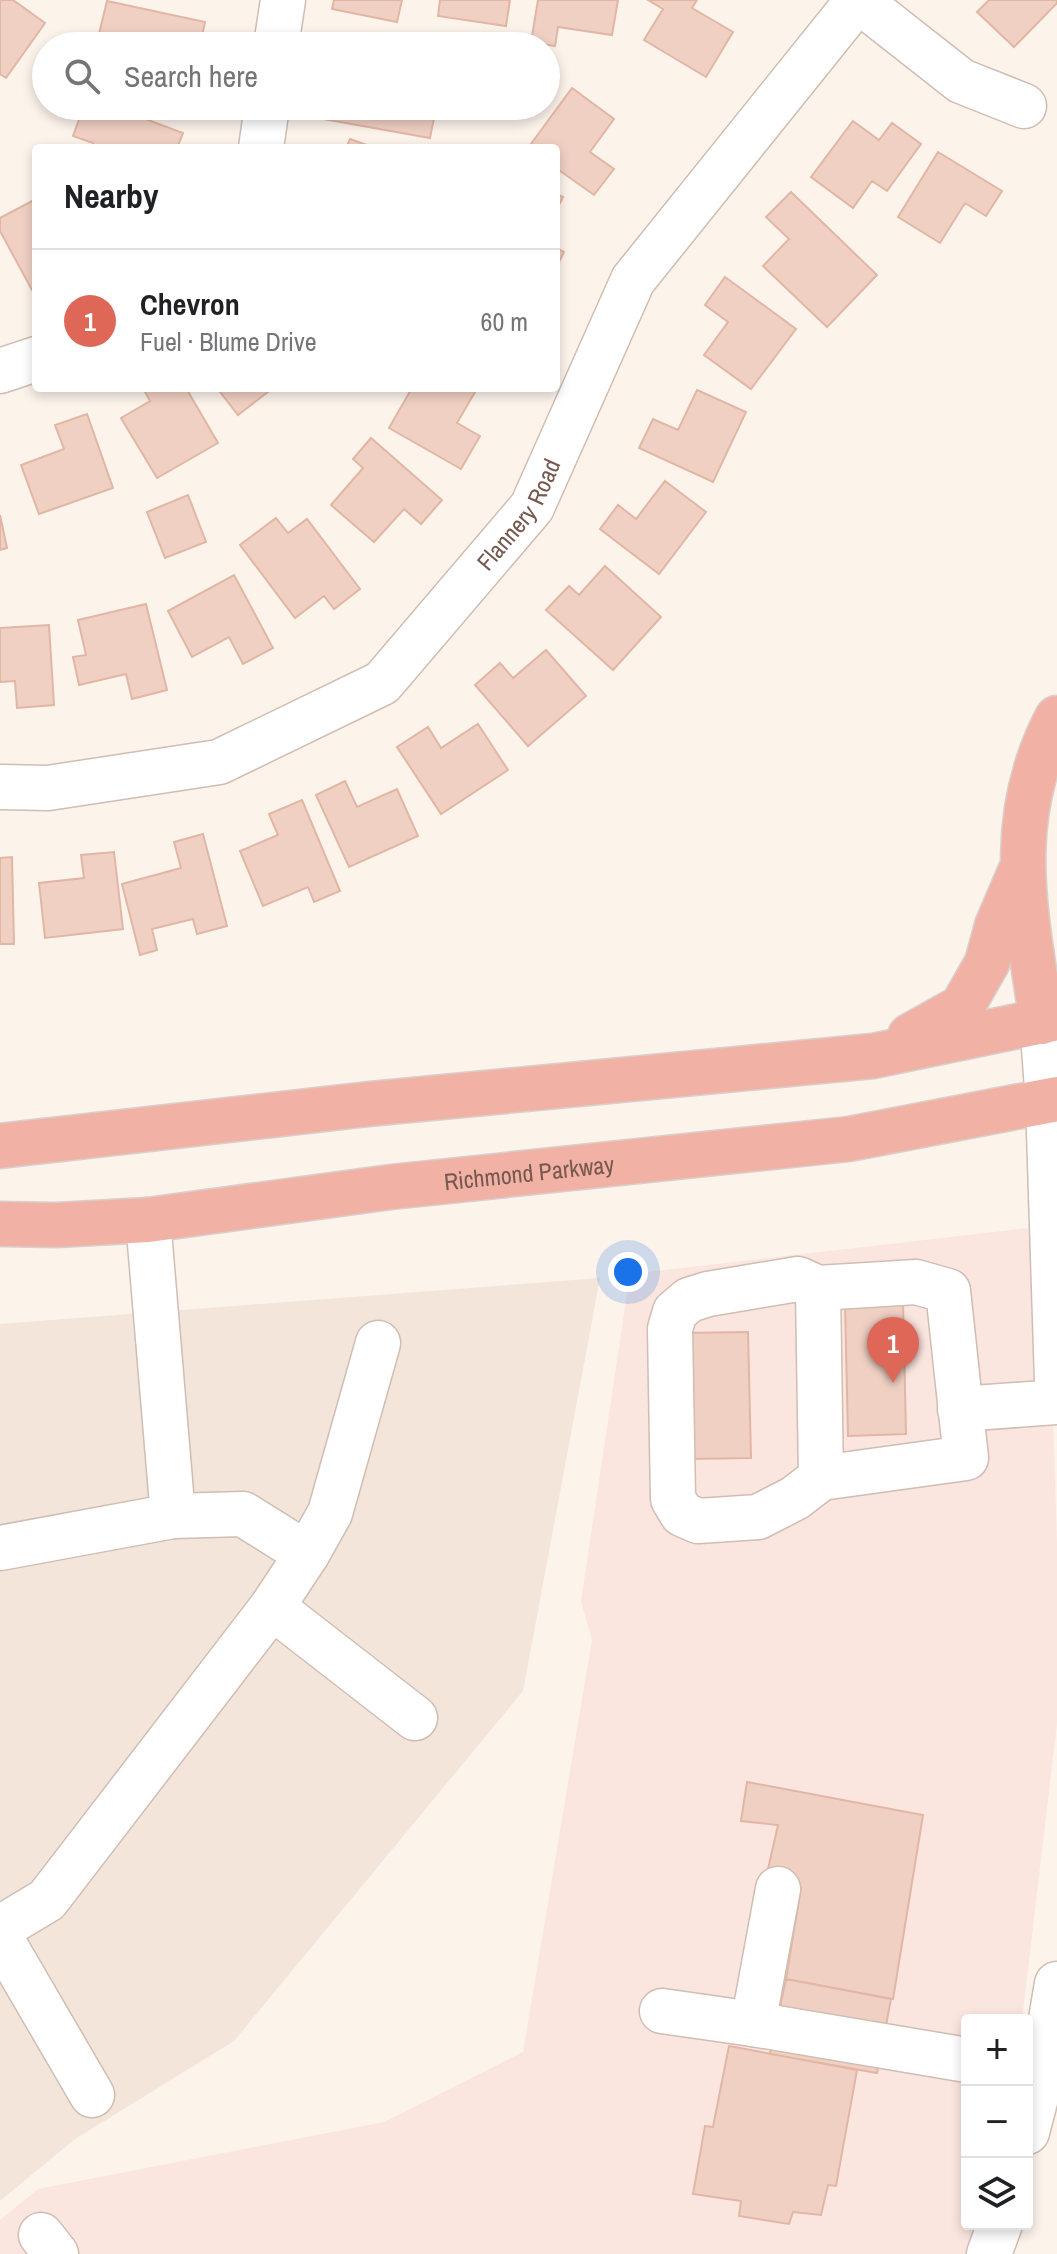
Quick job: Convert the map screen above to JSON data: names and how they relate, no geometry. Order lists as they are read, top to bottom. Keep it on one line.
{"streets":{"highway":["Richmond Parkway"],"street":["Flannery Road"]},"page":{"search":"Search here","heading":"Nearby","list":[{"mark":"1","name":"Chevron","note":"Fuel · Blume Drive","value":"60 m"}],"pins":"1","map_buttons":["+","−"]}}
